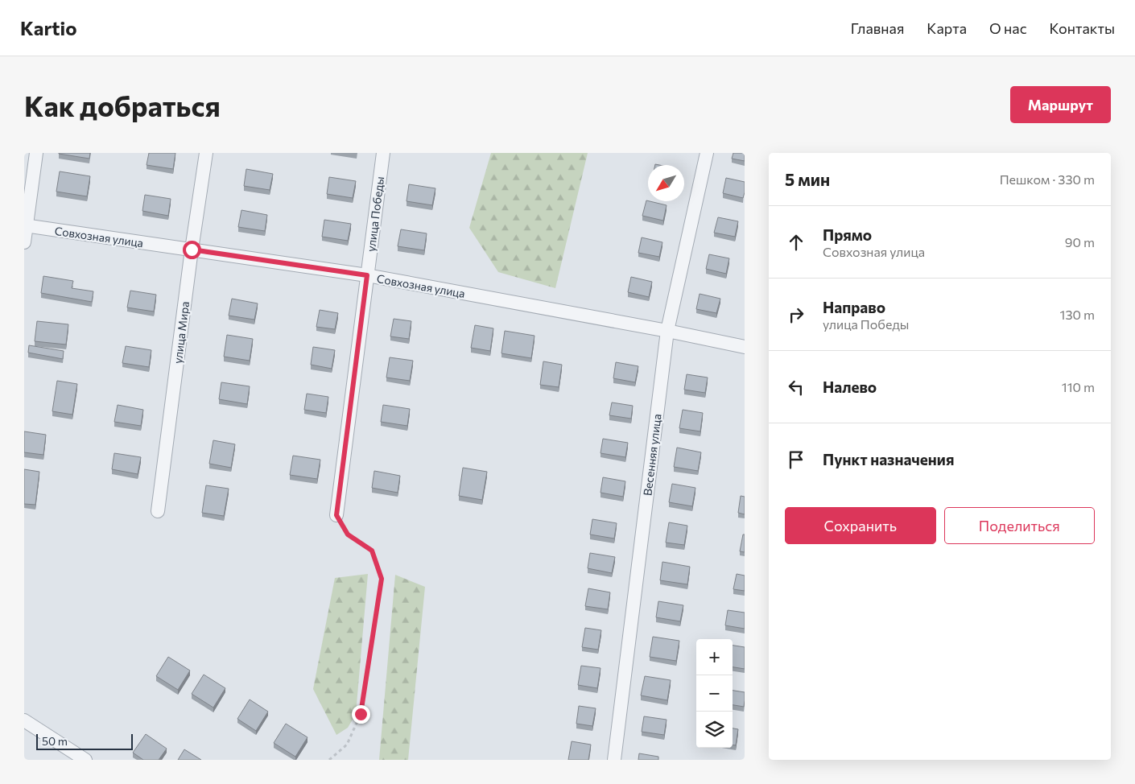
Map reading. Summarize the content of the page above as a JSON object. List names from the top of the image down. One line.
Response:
{"streets":{"street":["улица Победы","Совхозная улица","улица Мира","Весенняя улица"]},"crossings":[["улица Победы","Совхозная улица"],["Совхозная улица","улица Мира"],["Совхозная улица","Весенняя улица"]],"scale_bar":"50 m","north":"bottom left","page":{"header":"Kartio","nav":["Главная","Карта","О нас","Контакты"],"buttons":["Маршрут",["Сохранить","Поделиться"]],"title":"Как добраться","heading":["5 мин","Пешком · 330 m"],"list":[["Прямо","Совхозная улица","90 m"],["Направо","улица Победы","130 m"],["Налево","110 m"],"Пункт назначения"],"map_buttons":["+","−"],"scale":"50 m"}}
